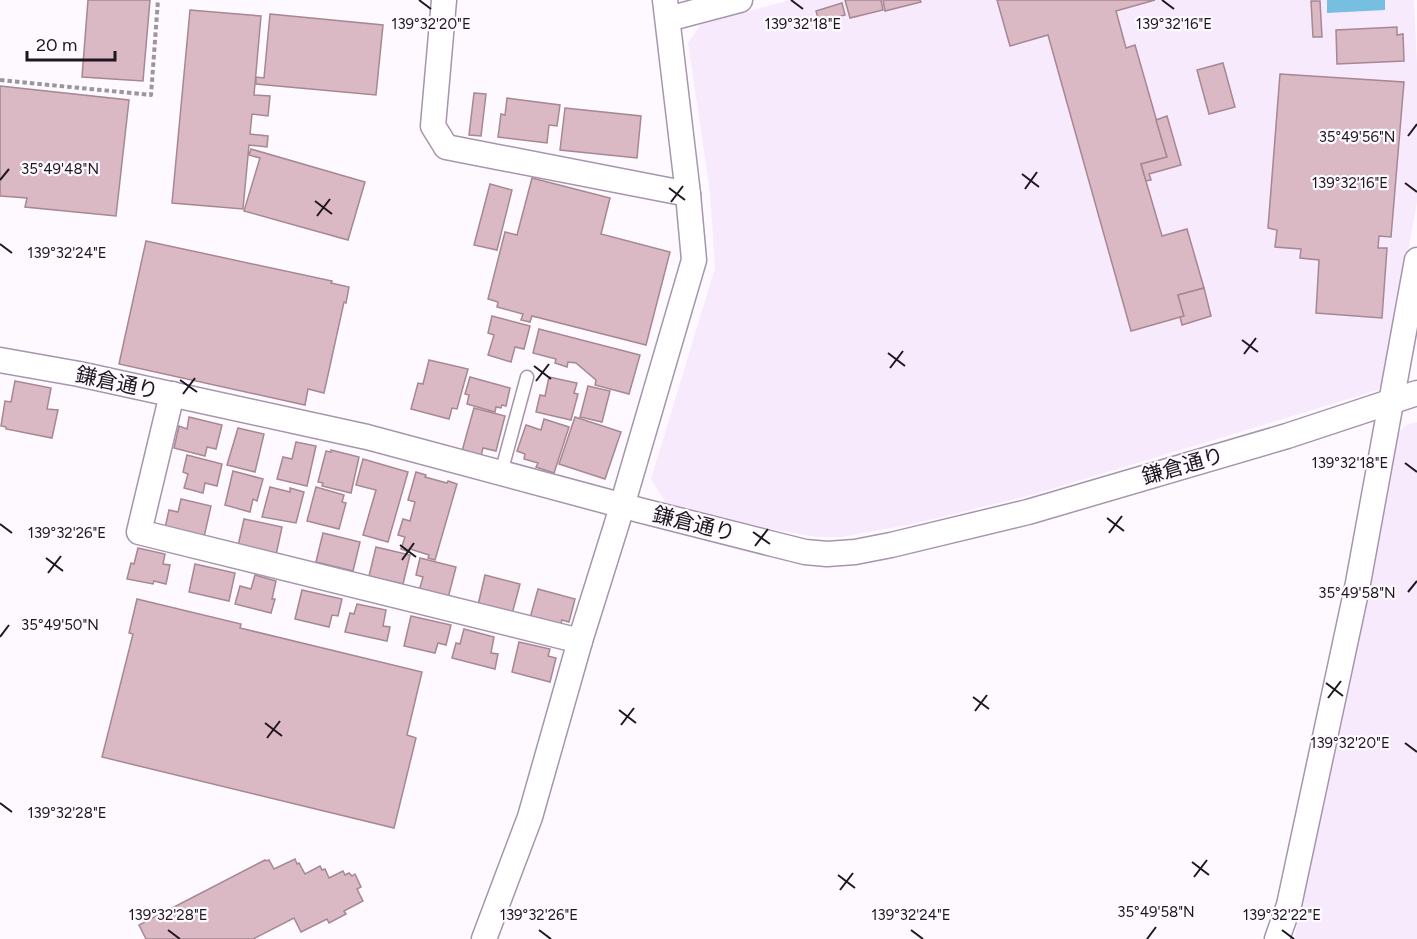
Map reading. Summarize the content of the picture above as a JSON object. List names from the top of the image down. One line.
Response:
{"streets":{"street":["鎌倉通り"]},"scale_bar":"20 m","coordinates":["139°32'20\"E","139°32'18\"E","139°32'16\"E","35°49'56\"N","35°49'48\"N","139°32'24\"E","139°32'26\"E","35°49'58\"N","35°49'50\"N","139°32'28\"E","139°32'22\"E"]}
